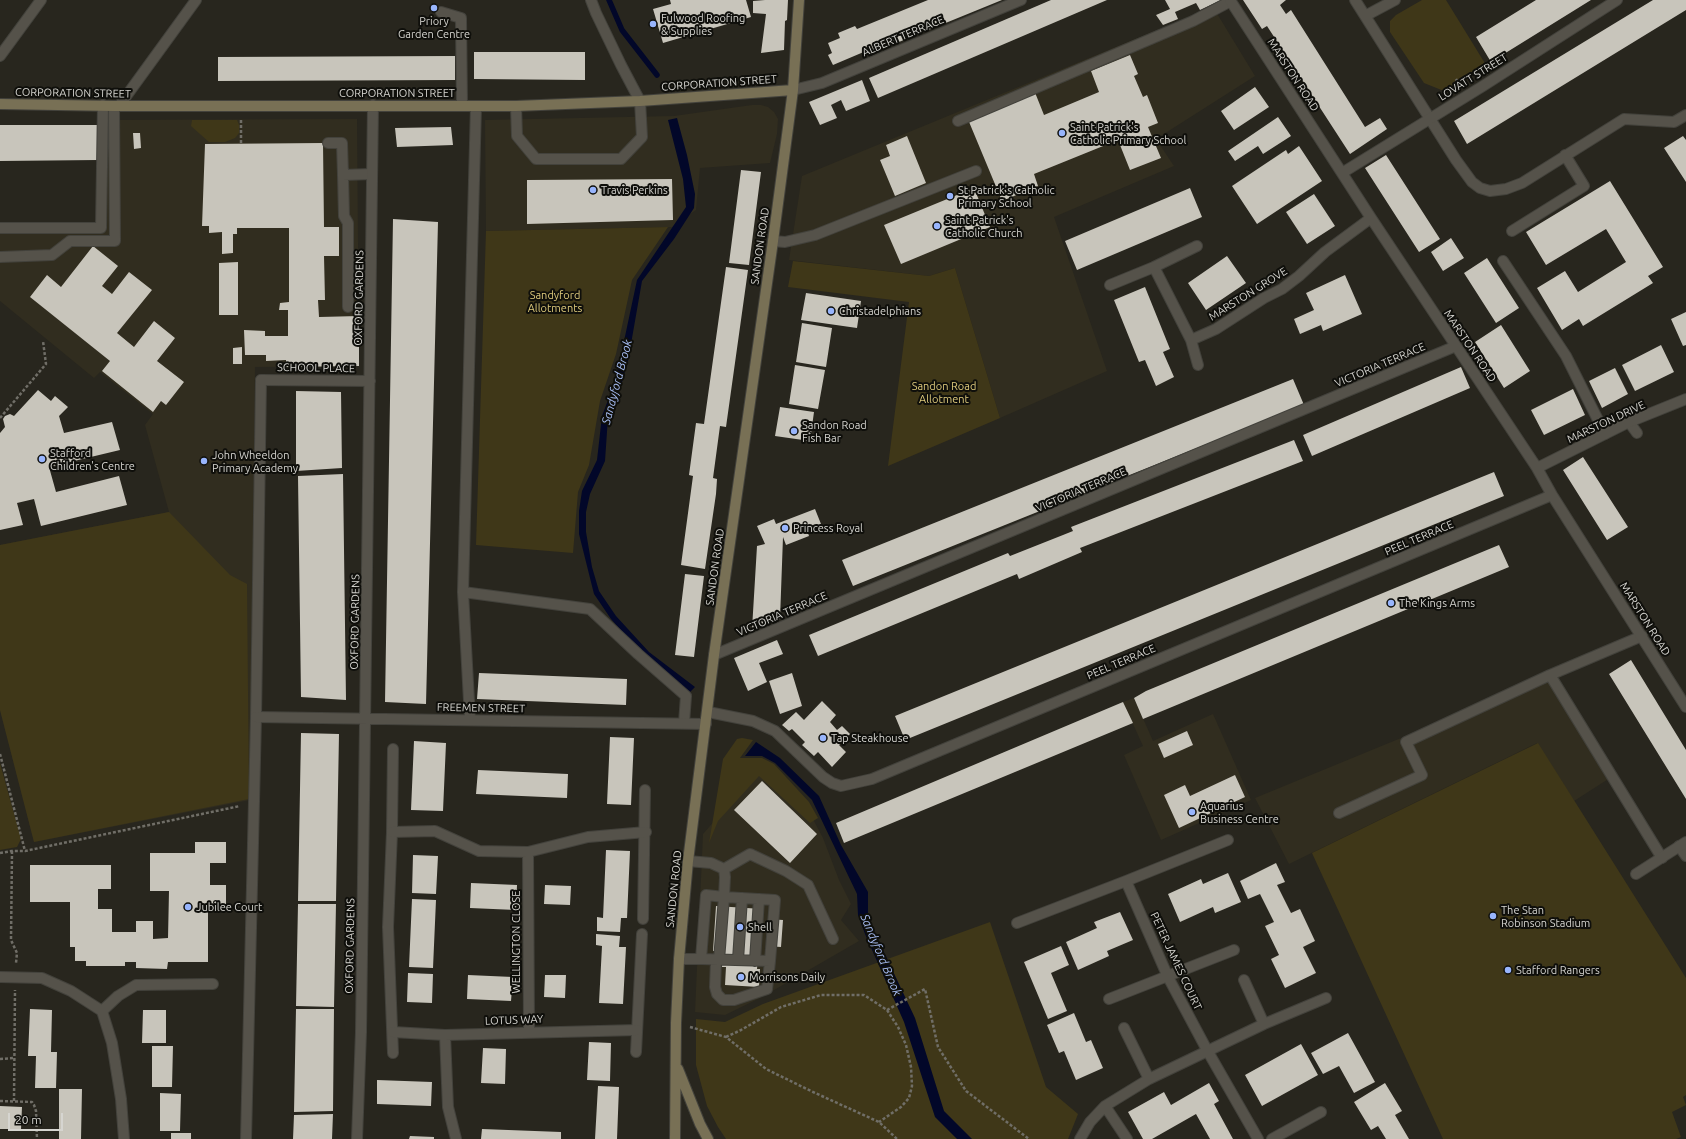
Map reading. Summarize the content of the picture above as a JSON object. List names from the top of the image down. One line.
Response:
{"streets":{"main road":["CORPORATION STREET","SANDON ROAD"],"street":["ALBERT TERRACE","MARSTON ROAD","LOVATT STREET","MARSTON GROVE","OXFORD GARDENS","VICTORIA TERRACE","SCHOOL PLACE","MARSTON DRIVE","PEEL TERRACE","FREEMEN STREET","WELLINGTON CLOSE","PETER JAMES COURT","LOTUS WAY"]},"crossings":[["ALBERT TERRACE","CORPORATION STREET"],["ALBERT TERRACE","SANDON ROAD"],["MARSTON ROAD","LOVATT STREET"],["MARSTON ROAD","MARSTON GROVE"],["MARSTON ROAD","VICTORIA TERRACE"],["MARSTON ROAD","MARSTON DRIVE"],["MARSTON ROAD","PEEL TERRACE"],["CORPORATION STREET","SANDON ROAD"],["CORPORATION STREET","OXFORD GARDENS"],["SANDON ROAD","VICTORIA TERRACE"],["SANDON ROAD","PEEL TERRACE"],["SANDON ROAD","FREEMEN STREET"],["OXFORD GARDENS","SCHOOL PLACE"],["OXFORD GARDENS","FREEMEN STREET"],["SCHOOL PLACE","FREEMEN STREET"],["WELLINGTON CLOSE","LOTUS WAY"]],"water":["Sandyford Brook"],"parks":["Sandyford Allotments","Sandon Road Allotment"],"places":["Priory Garden Centre","Fulwood Roofing & Supplies","Saint Patrick's Catholic Primary School","Travis Perkins","St Patrick's Catholic Primary School","Saint Patrick's Catholic Church","Christadelphians","Sandon Road Fish Bar","Stafford Children's Centre","John Wheeldon Primary Academy","Princess Royal","The Kings Arms","Tap Steakhouse","Aquarius Business Centre","Jubilee Court","The Stan Robinson Stadium","Shell","Stafford Rangers","Morrisons Daily"],"scale_bar":"20 m"}
